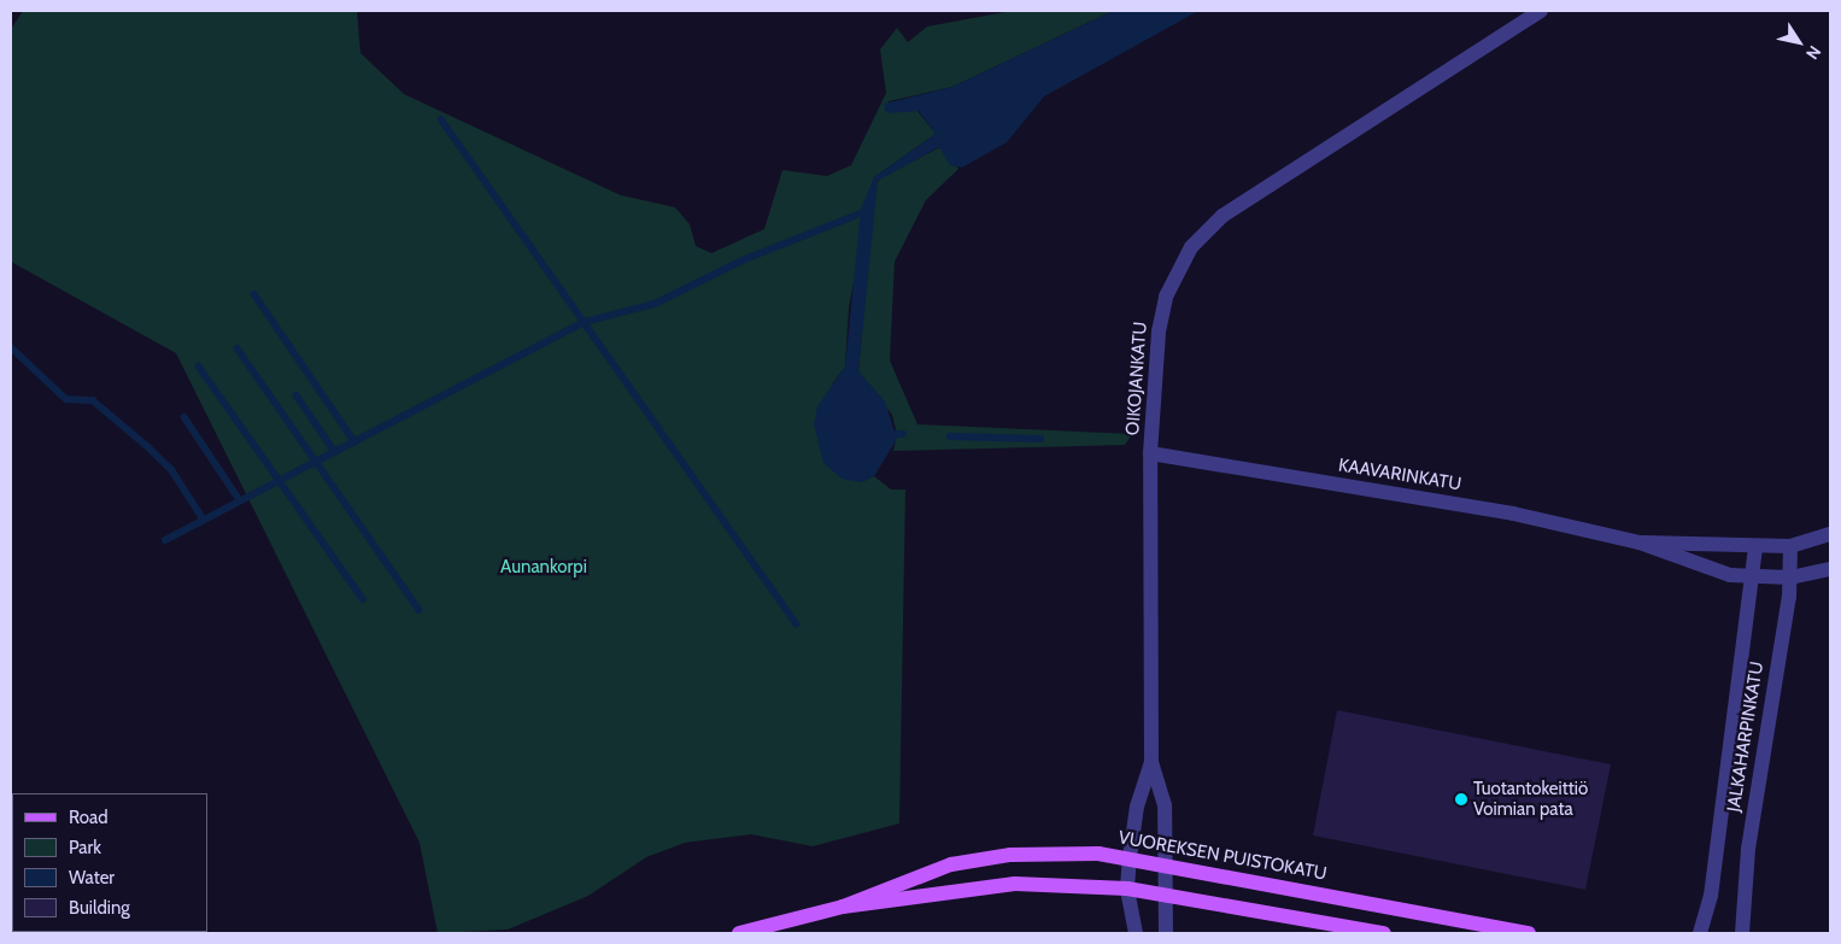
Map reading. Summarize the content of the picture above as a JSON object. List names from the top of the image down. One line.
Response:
{"streets":{"main road":["VUOREKSEN PUISTOKATU"],"street":["OIKOJANKATU","KAAVARINKATU","JALKAHARPINKATU"]},"crossings":[["OIKOJANKATU","KAAVARINKATU"],["OIKOJANKATU","VUOREKSEN PUISTOKATU"],["KAAVARINKATU","JALKAHARPINKATU"]],"parks":["Aunankorpi"],"places":["Tuotantokeittiö Voimian pata"],"legend":["Road","Park","Water","Building"],"north":"bottom right"}
